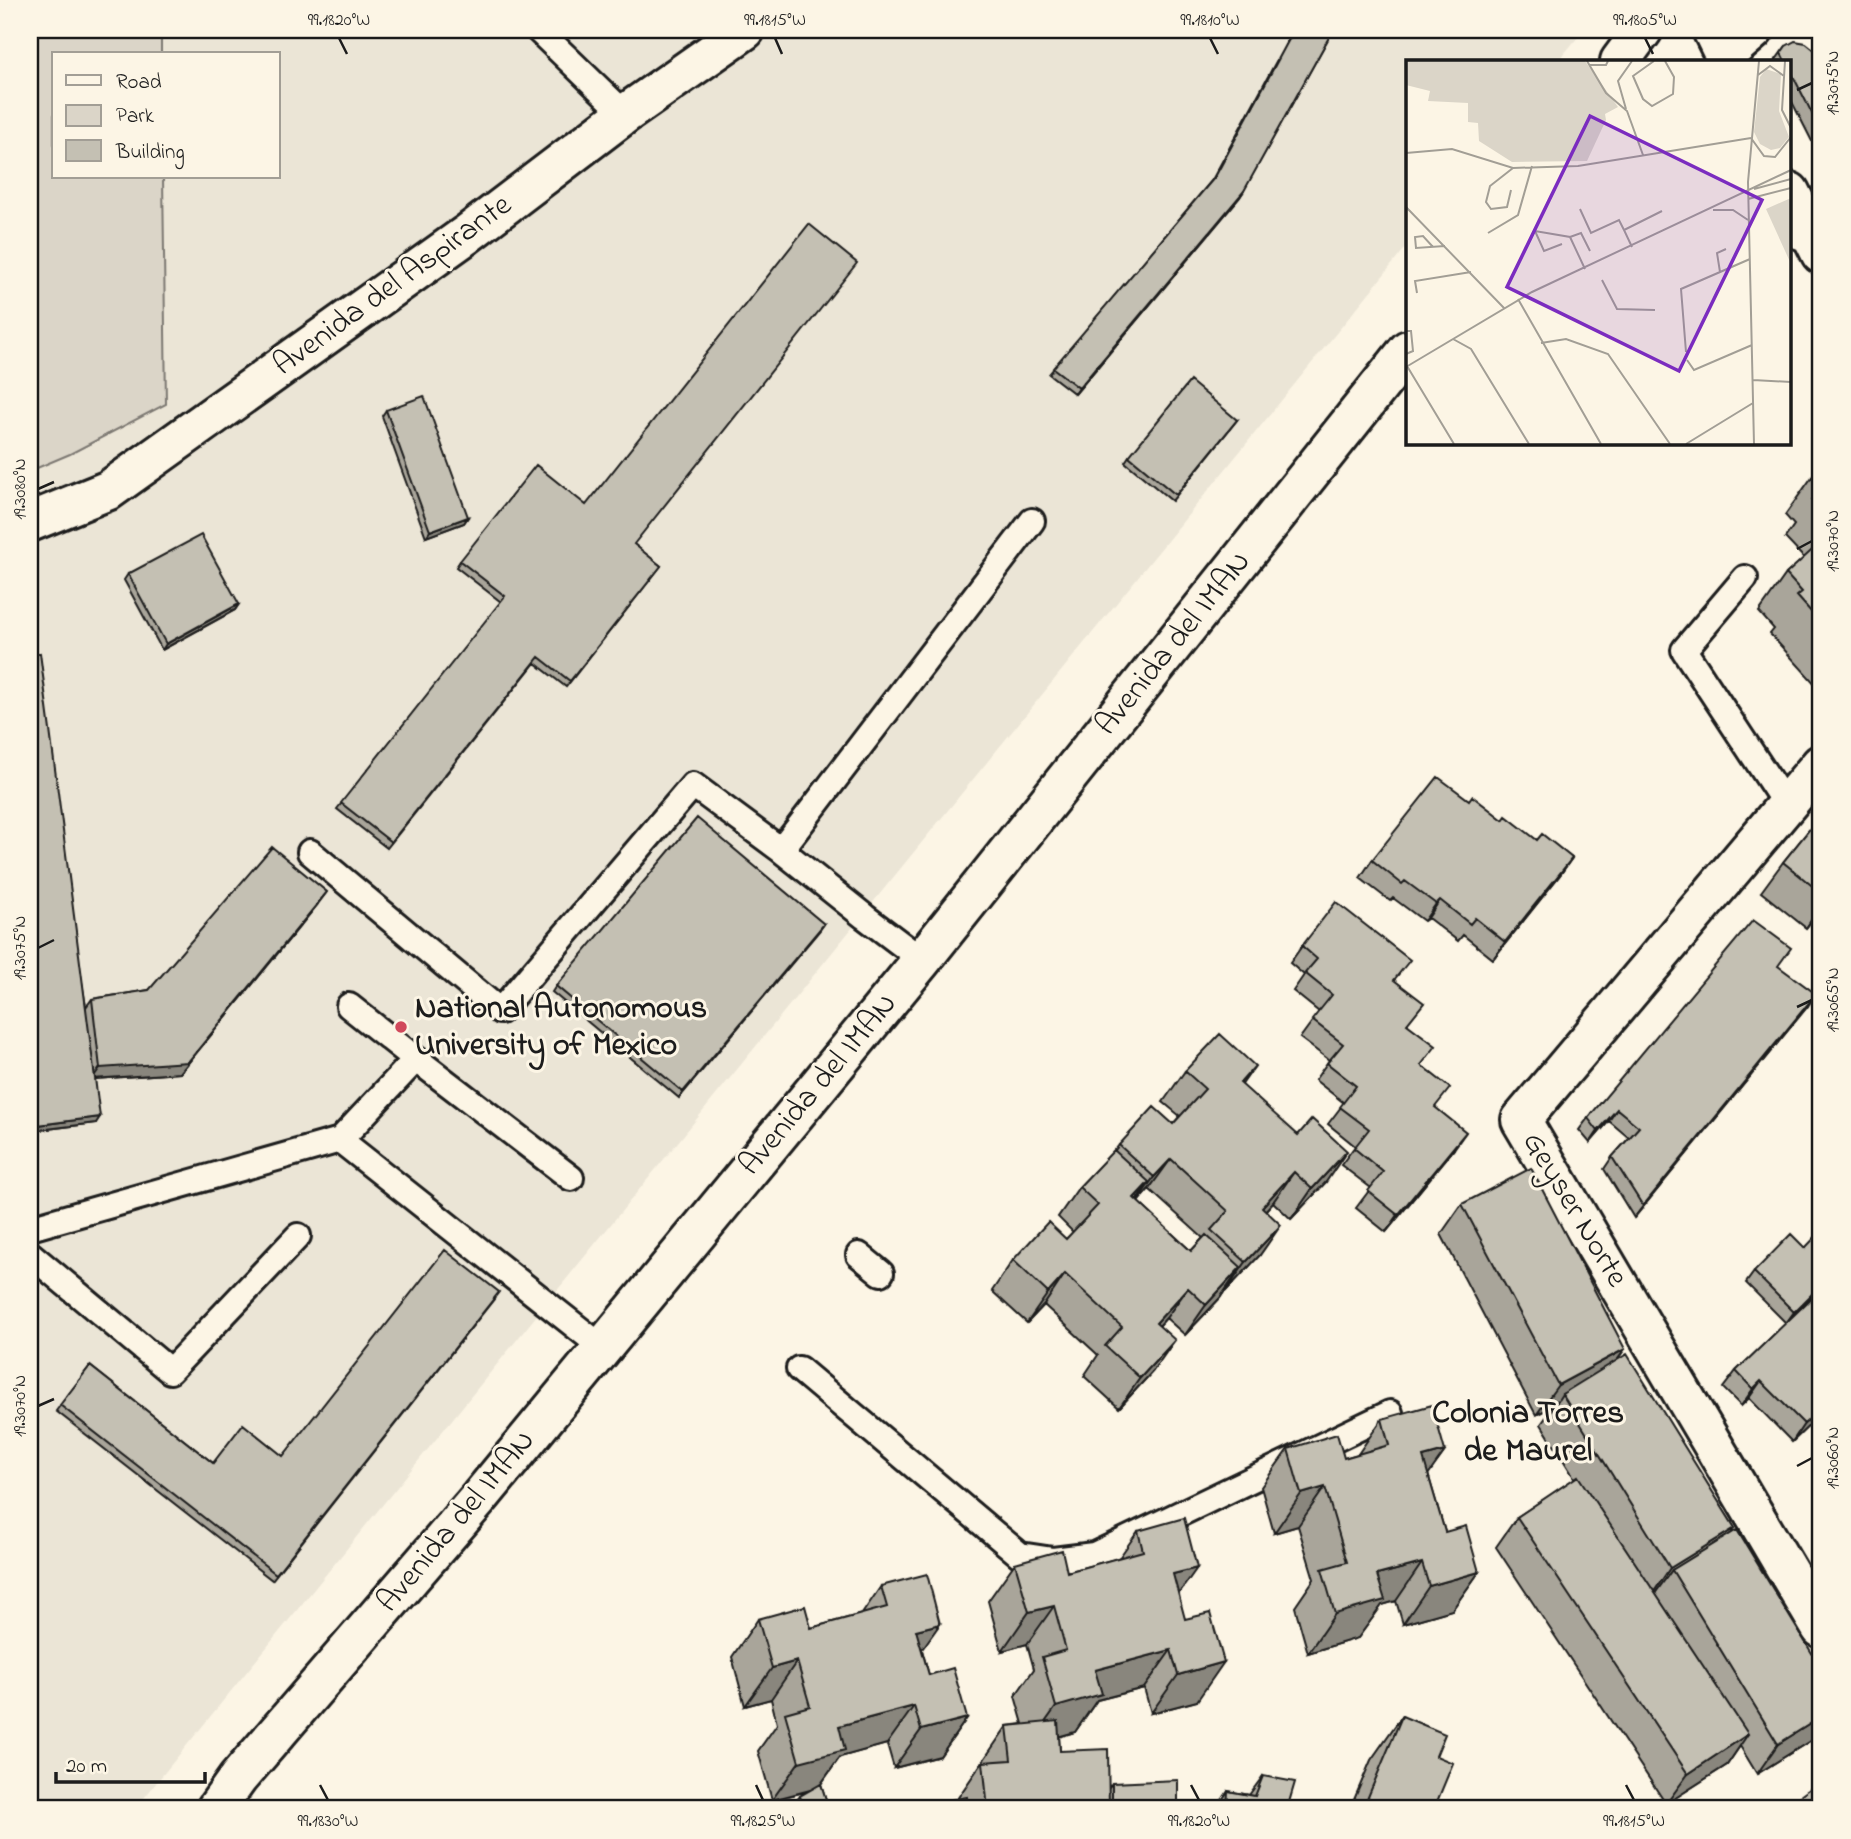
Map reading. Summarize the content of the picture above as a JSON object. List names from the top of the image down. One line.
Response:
{"streets":{"street":["Avenida del Aspirante","Avenida del IMAN","Geyser Norte"]},"districts":["Colonia Torres de Maurel"],"places":["National Autonomous University of Mexico"],"legend":["Road","Park","Building"],"scale_bar":"20 m","coordinates":["99.1820°W","99.1815°W","99.1810°W","99.1805°W","19.3075°N","19.3080°N","19.3070°N","19.3065°N","19.3060°N","99.1830°W","99.1825°W"]}
